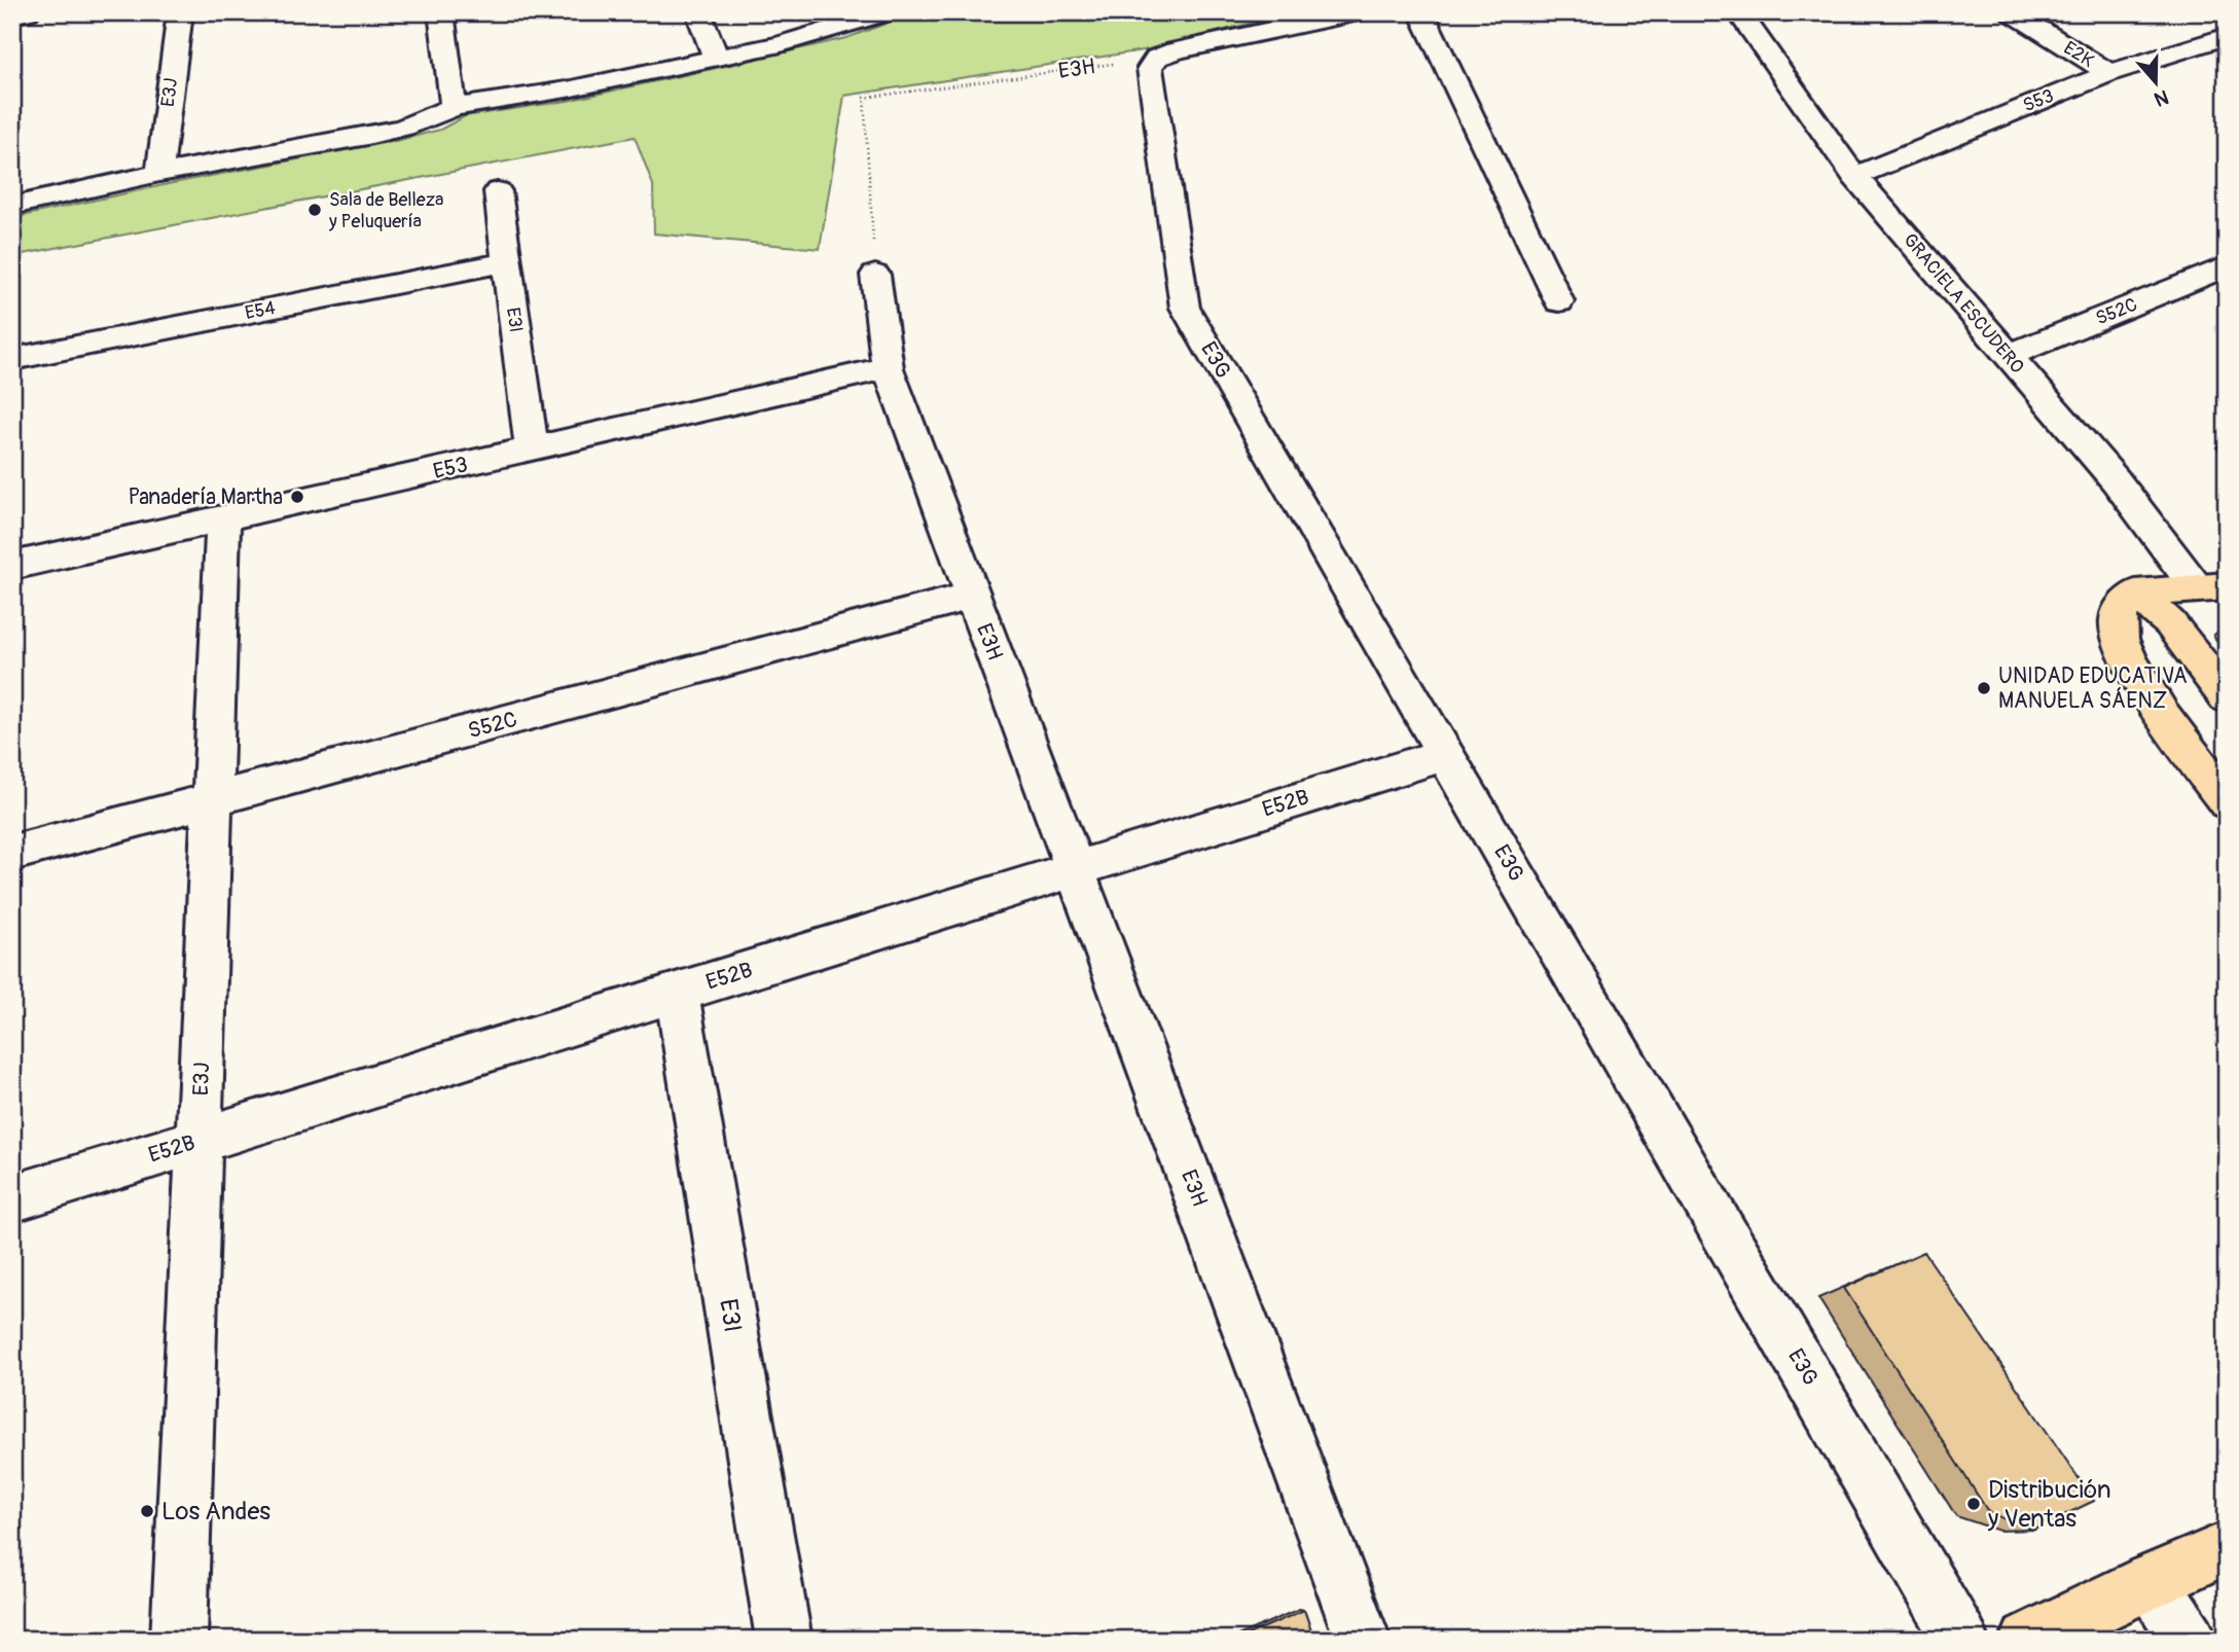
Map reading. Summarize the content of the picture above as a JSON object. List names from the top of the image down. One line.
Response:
{"streets":{"street":["E2K","E3H","E3J","S53","GRACIELA ESCUDERO","E54","S52C","E3I","E3G","E53","E52B"]},"crossings":[["E2K","S53"],["E3H","S52C"],["E3H","E3G"],["E3H","E53"],["E3H","E52B"],["E3J","S52C"],["E3J","E53"],["E3J","E52B"],["S53","GRACIELA ESCUDERO"],["GRACIELA ESCUDERO","S52C"],["E54","E3I"],["E3I","E53"],["E3I","E52B"],["E3G","E52B"]],"places":["Sala de Belleza y Peluquería","Panadería Martha","UNIDAD EDUCATIVA MANUELA SÁENZ","Distribución y Ventas","Los Andes"],"north":"bottom"}
